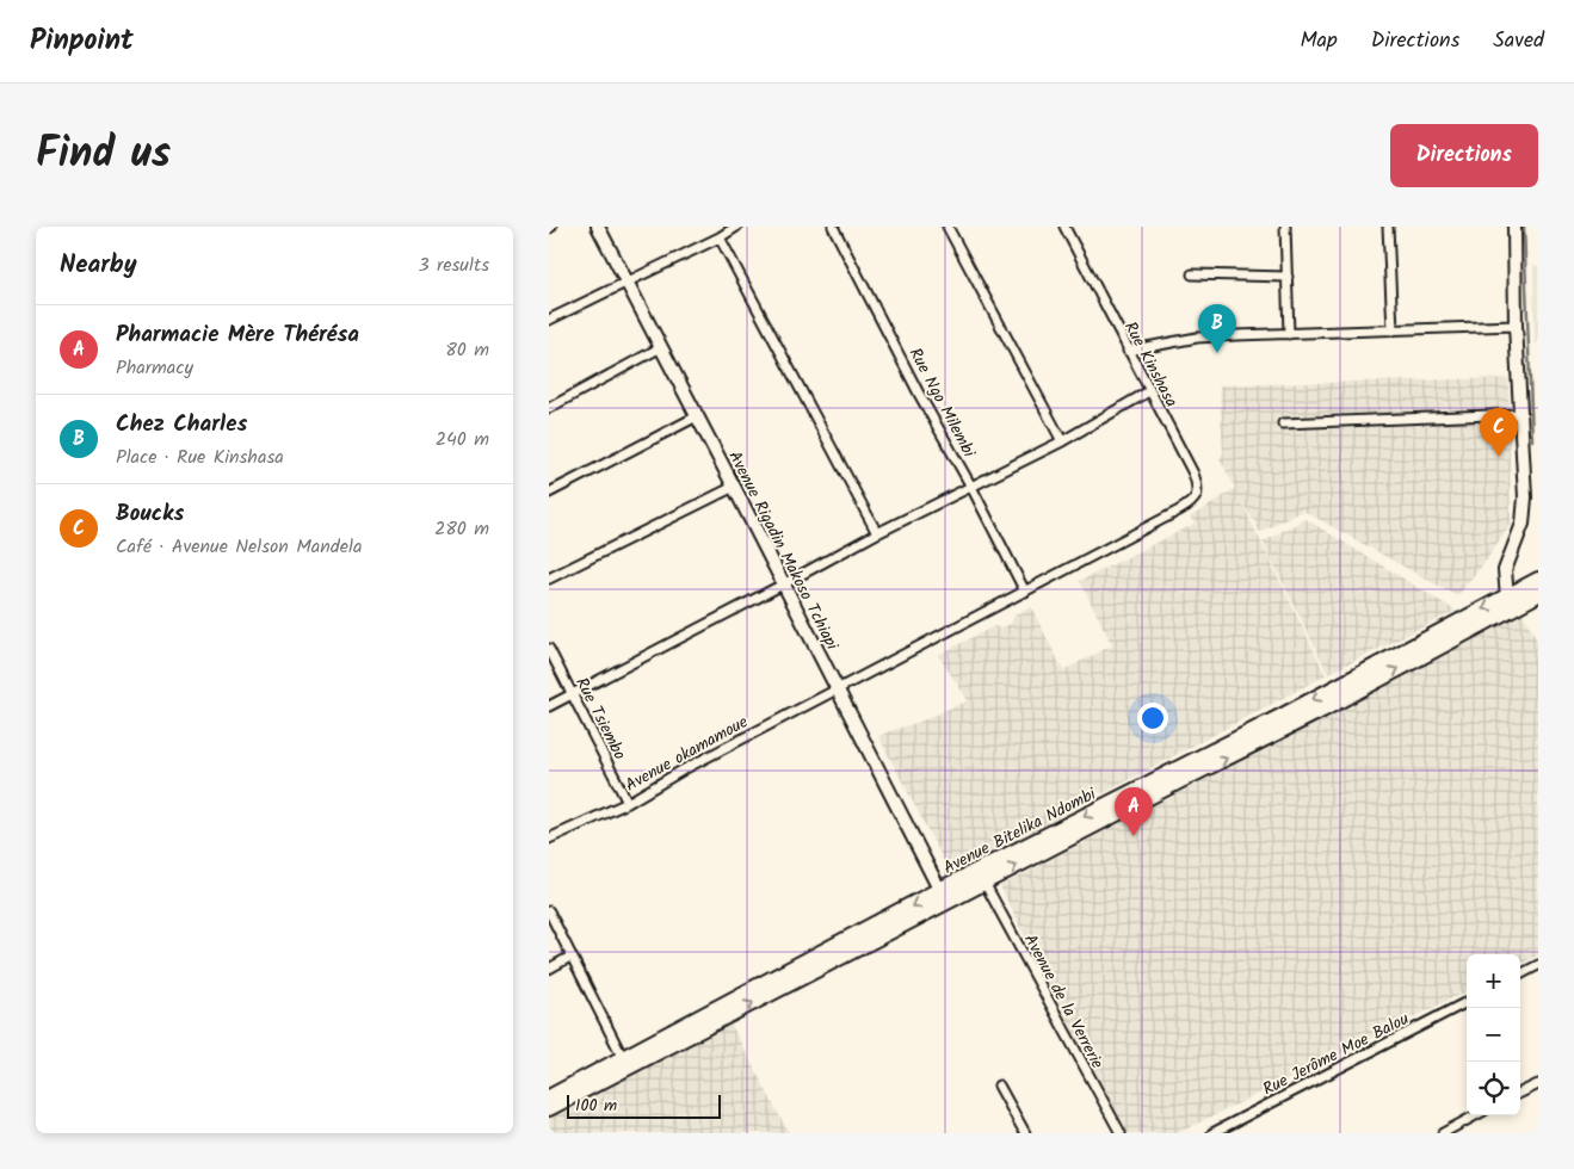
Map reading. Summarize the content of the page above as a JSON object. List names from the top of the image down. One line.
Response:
{"streets":{"highway":["Avenue Bitelika Ndombi"],"street":["Rue Kinshasa","Rue Ngo Milembi","Avenue Rigadin Makoso Tchiapi","Rue Tsiembo","Avenue okamamoue","Avenue de la Verrerie","Rue Jerôme Moe Balou"]},"crossings":[["Rue Kinshasa","Avenue okamamoue"],["Rue Ngo Milembi","Avenue okamamoue"],["Avenue Rigadin Makoso Tchiapi","Avenue okamamoue"],["Avenue Rigadin Makoso Tchiapi","Avenue Bitelika Ndombi"],["Rue Tsiembo","Avenue okamamoue"],["Avenue Bitelika Ndombi","Avenue de la Verrerie"]],"scale_bar":"100 m","page":{"header":"Pinpoint","nav":["Map","Directions","Saved"],"title":"Find us","buttons":"Directions","heading":["Nearby","3 results"],"list":[{"mark":"A","name":"Pharmacie Mère Thérésa","note":"Pharmacy","value":"80 m"},{"mark":"B","name":"Chez Charles","note":"Place · Rue Kinshasa","value":"240 m"},{"mark":"C","name":"Boucks","note":"Café · Avenue Nelson Mandela","value":"280 m"}],"pins":["B","C","A"],"map_buttons":["+","−"],"scale":"100 m"}}
